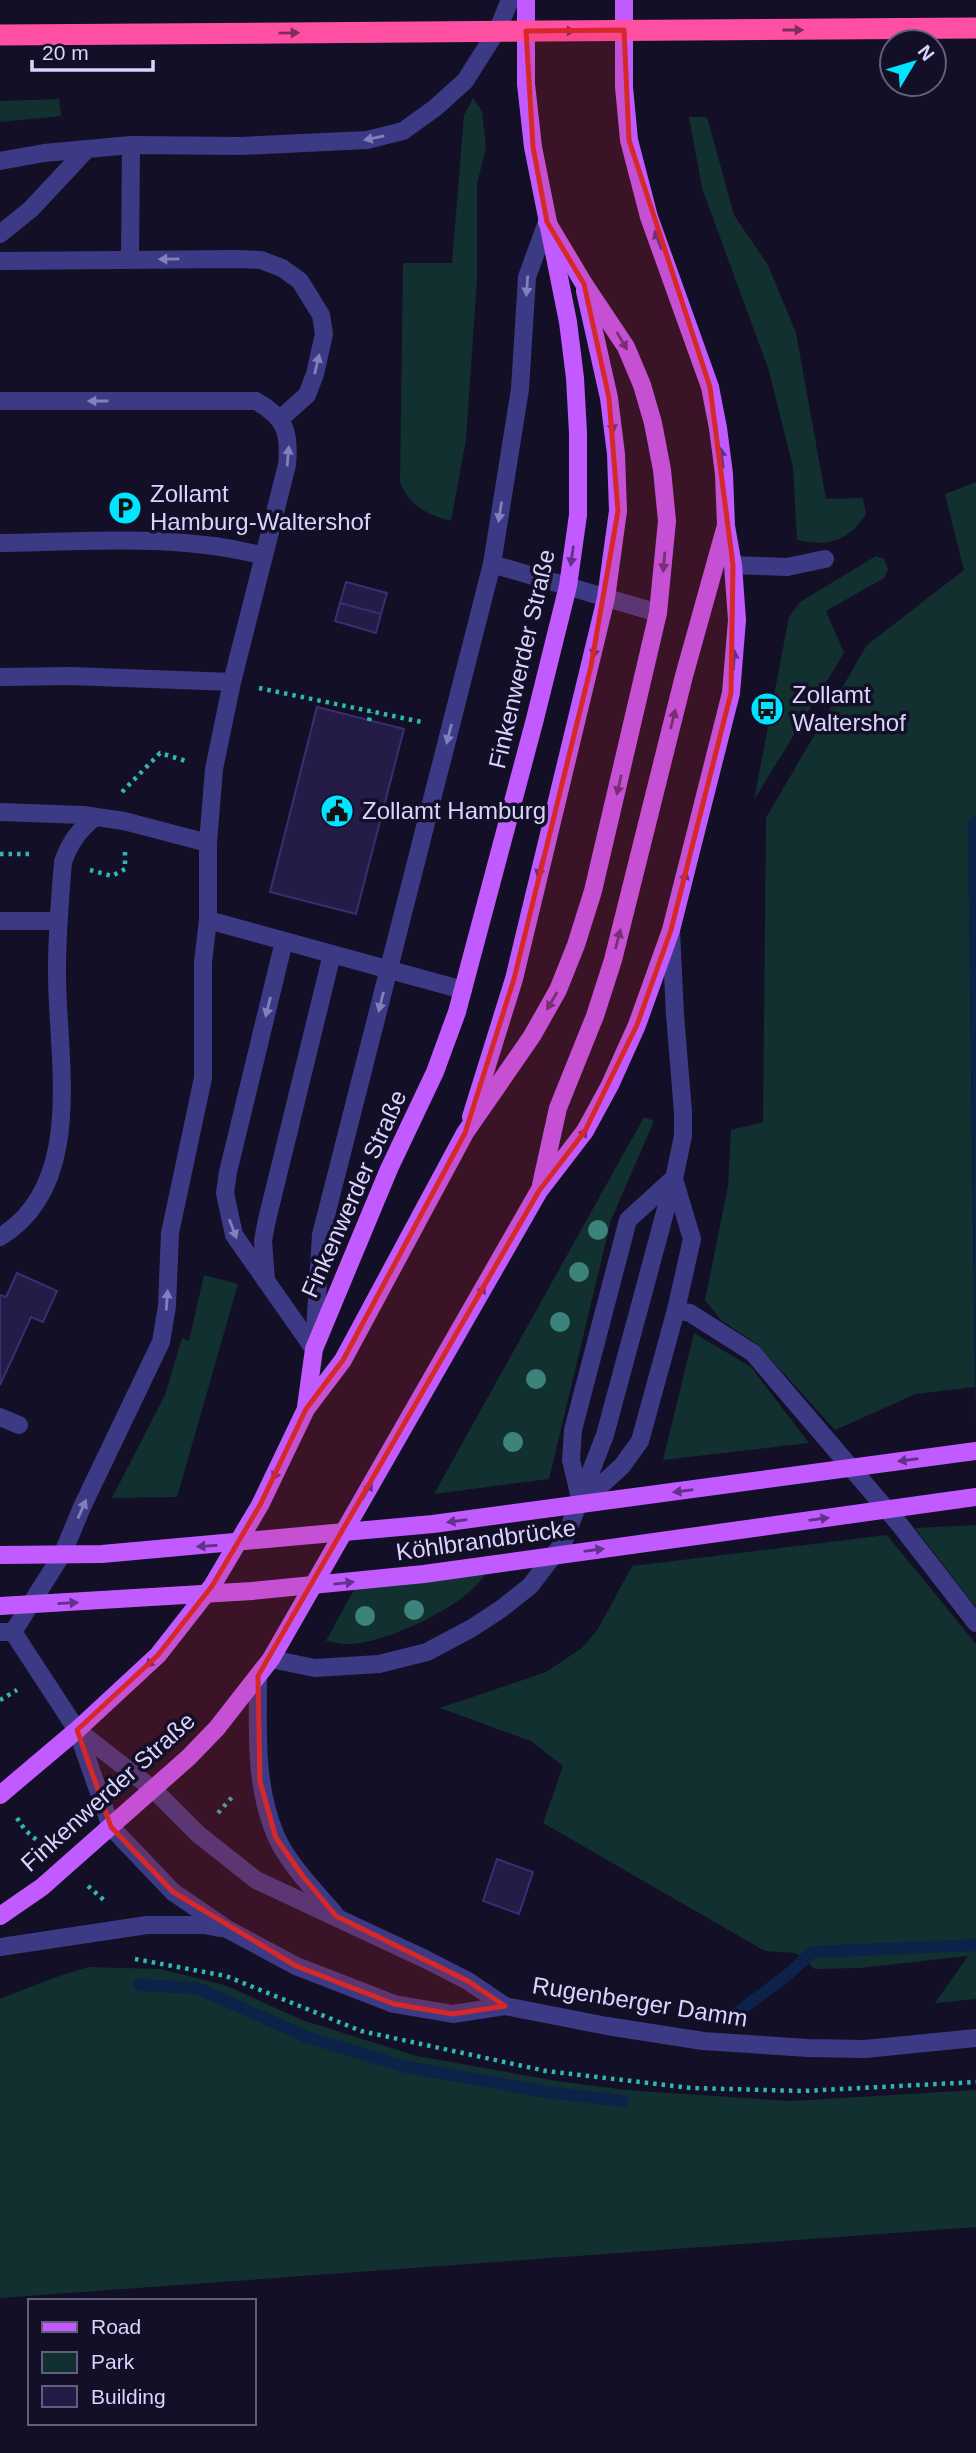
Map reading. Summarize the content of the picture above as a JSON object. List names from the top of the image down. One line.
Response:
{"streets":{"main road":["Finkenwerder Straße","Köhlbrandbrücke"],"street":["Rugenberger Damm"]},"crossings":[["Finkenwerder Straße","Rugenberger Damm"]],"places":{"parking":["Zollamt Hamburg-Waltershof"],"bus stop":["Zollamt Waltershof"],"public building":["Zollamt Hamburg"]},"legend":["Road","Park","Building"],"scale_bar":"20 m","north":"top right"}
